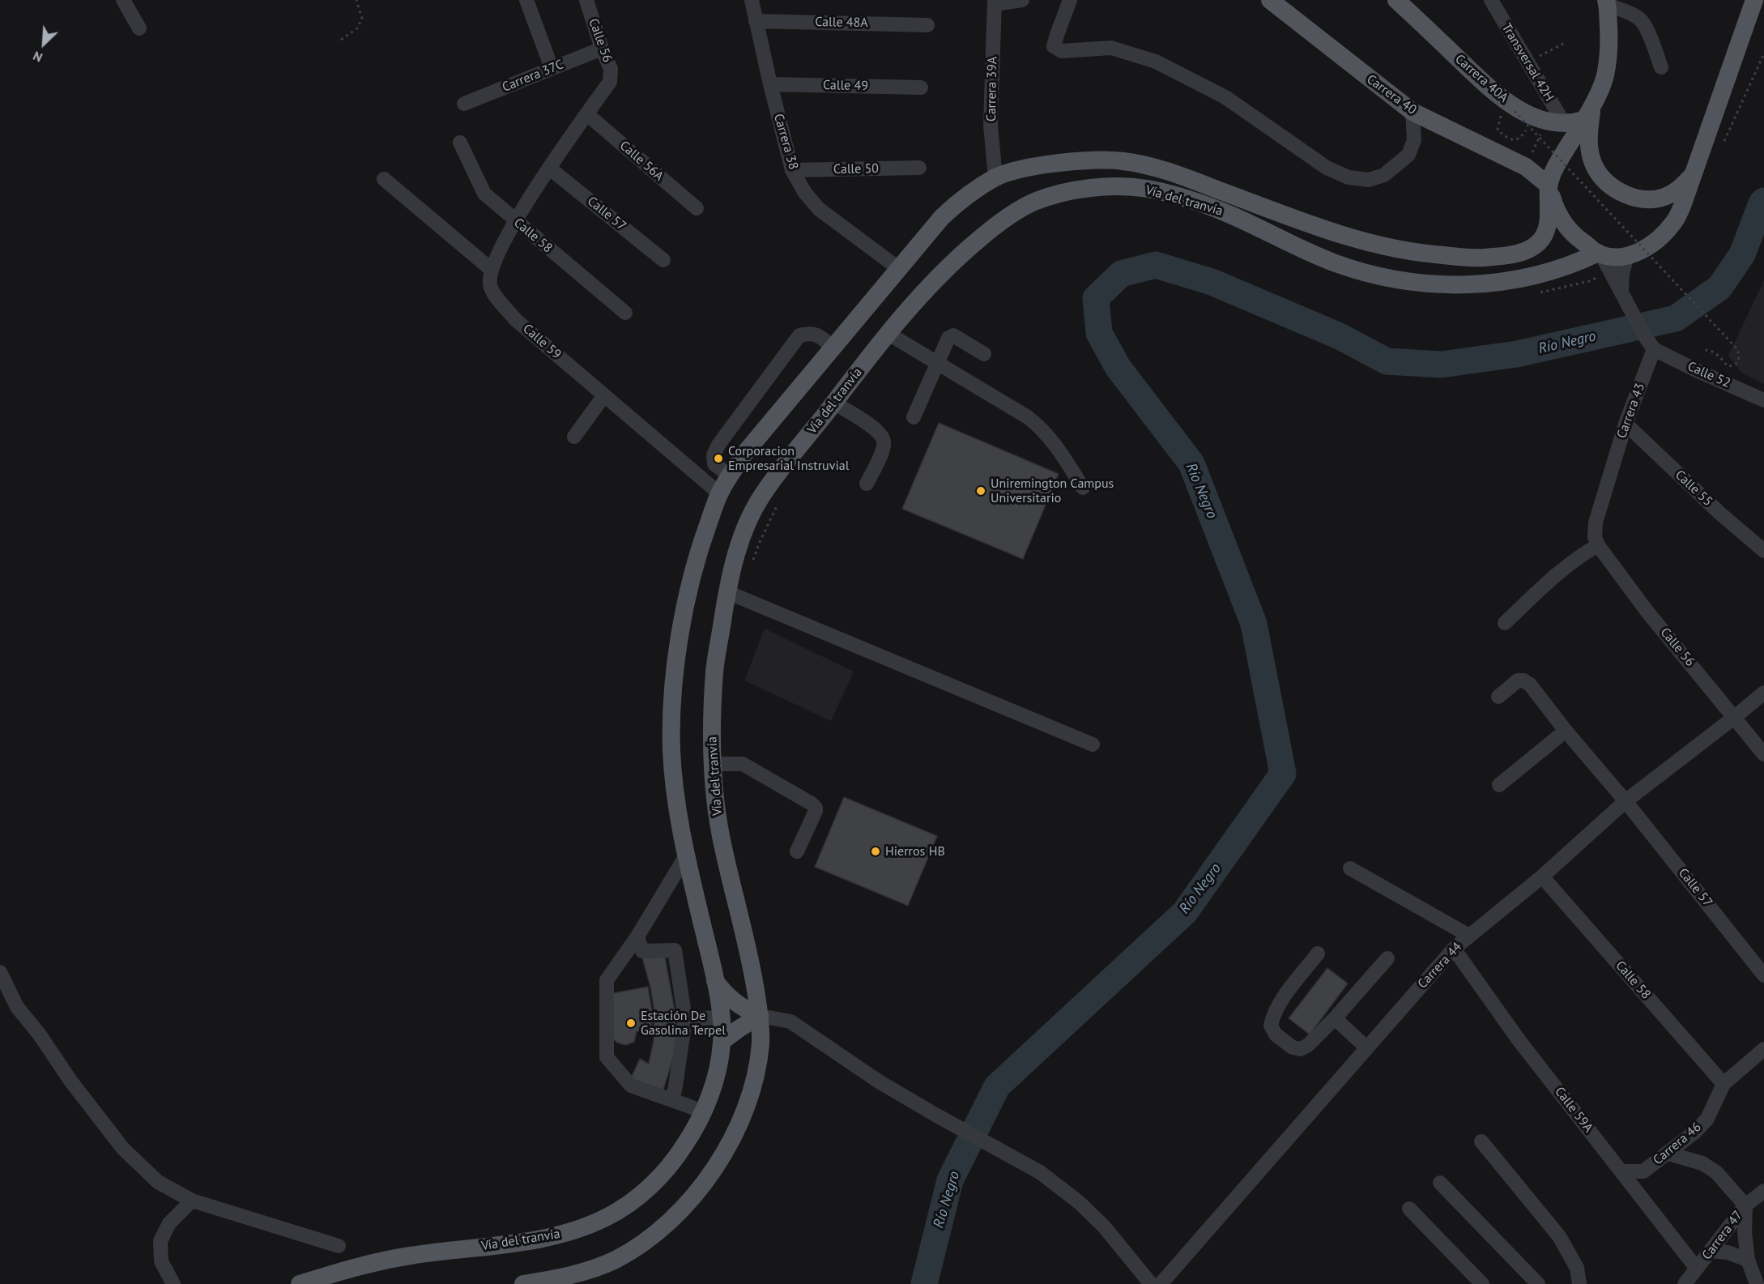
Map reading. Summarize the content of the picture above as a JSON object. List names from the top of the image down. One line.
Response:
{"streets":{"main road":["Carrera 40A","Carrera 40","Vía del tranvía"],"street":["Calle 48A","Calle 56","Transversal 42H","Carrera 37C","Calle 49","Carrera 39A","Carrera 38","Calle 56A","Calle 50","Calle 57","Calle 58","Calle 59","Calle 52","Carrera 43","Calle 55","Carrera 44","Calle 59A","Carrera 46","Carrera 47"]},"crossings":[["Calle 48A","Carrera 38"],["Calle 56","Carrera 37C"],["Calle 56","Calle 56A"],["Calle 56","Carrera 43"],["Calle 56","Carrera 44"],["Transversal 42H","Carrera 40A"],["Calle 49","Carrera 38"],["Carrera 39A","Vía del tranvía"],["Carrera 40","Vía del tranvía"],["Carrera 38","Calle 50"],["Carrera 38","Vía del tranvía"],["Vía del tranvía","Calle 59"],["Calle 57","Carrera 44"],["Calle 58","Carrera 44"],["Calle 58","Carrera 46"],["Calle 52","Carrera 43"],["Carrera 43","Calle 55"],["Carrera 44","Calle 59A"],["Calle 59A","Carrera 46"],["Calle 59A","Carrera 47"]],"water":["Río Negro"],"places":["Corporacion Empresarial Instruvial","Uniremington Campus Universitario","Hierros HB","Estación De Gasolina Terpel"],"north":"bottom left"}
